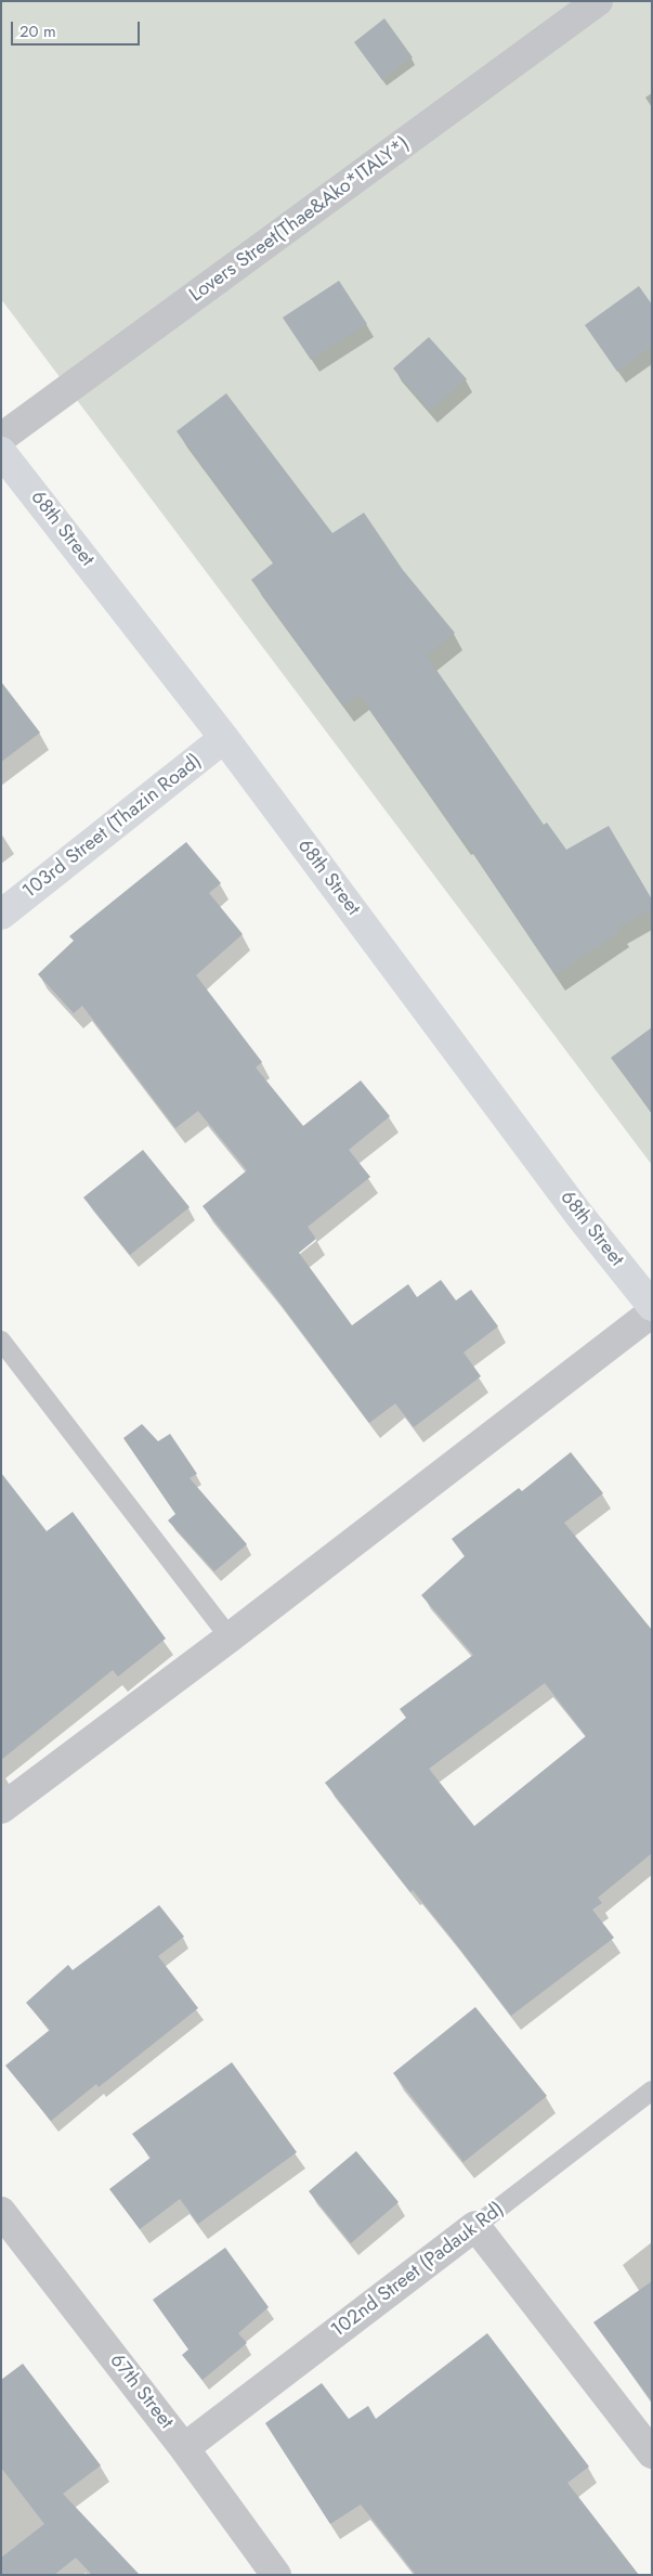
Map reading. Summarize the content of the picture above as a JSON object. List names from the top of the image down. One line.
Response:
{"streets":{"main road":["68th Street","103rd Street (Thazin Road)"],"street":["Lovers Street(Thae&Ako*ITALY*)","102nd Street (Padauk Rd)","67th Street"]},"crossings":[["68th Street","103rd Street (Thazin Road)"],["102nd Street (Padauk Rd)","67th Street"]],"scale_bar":"20 m"}
